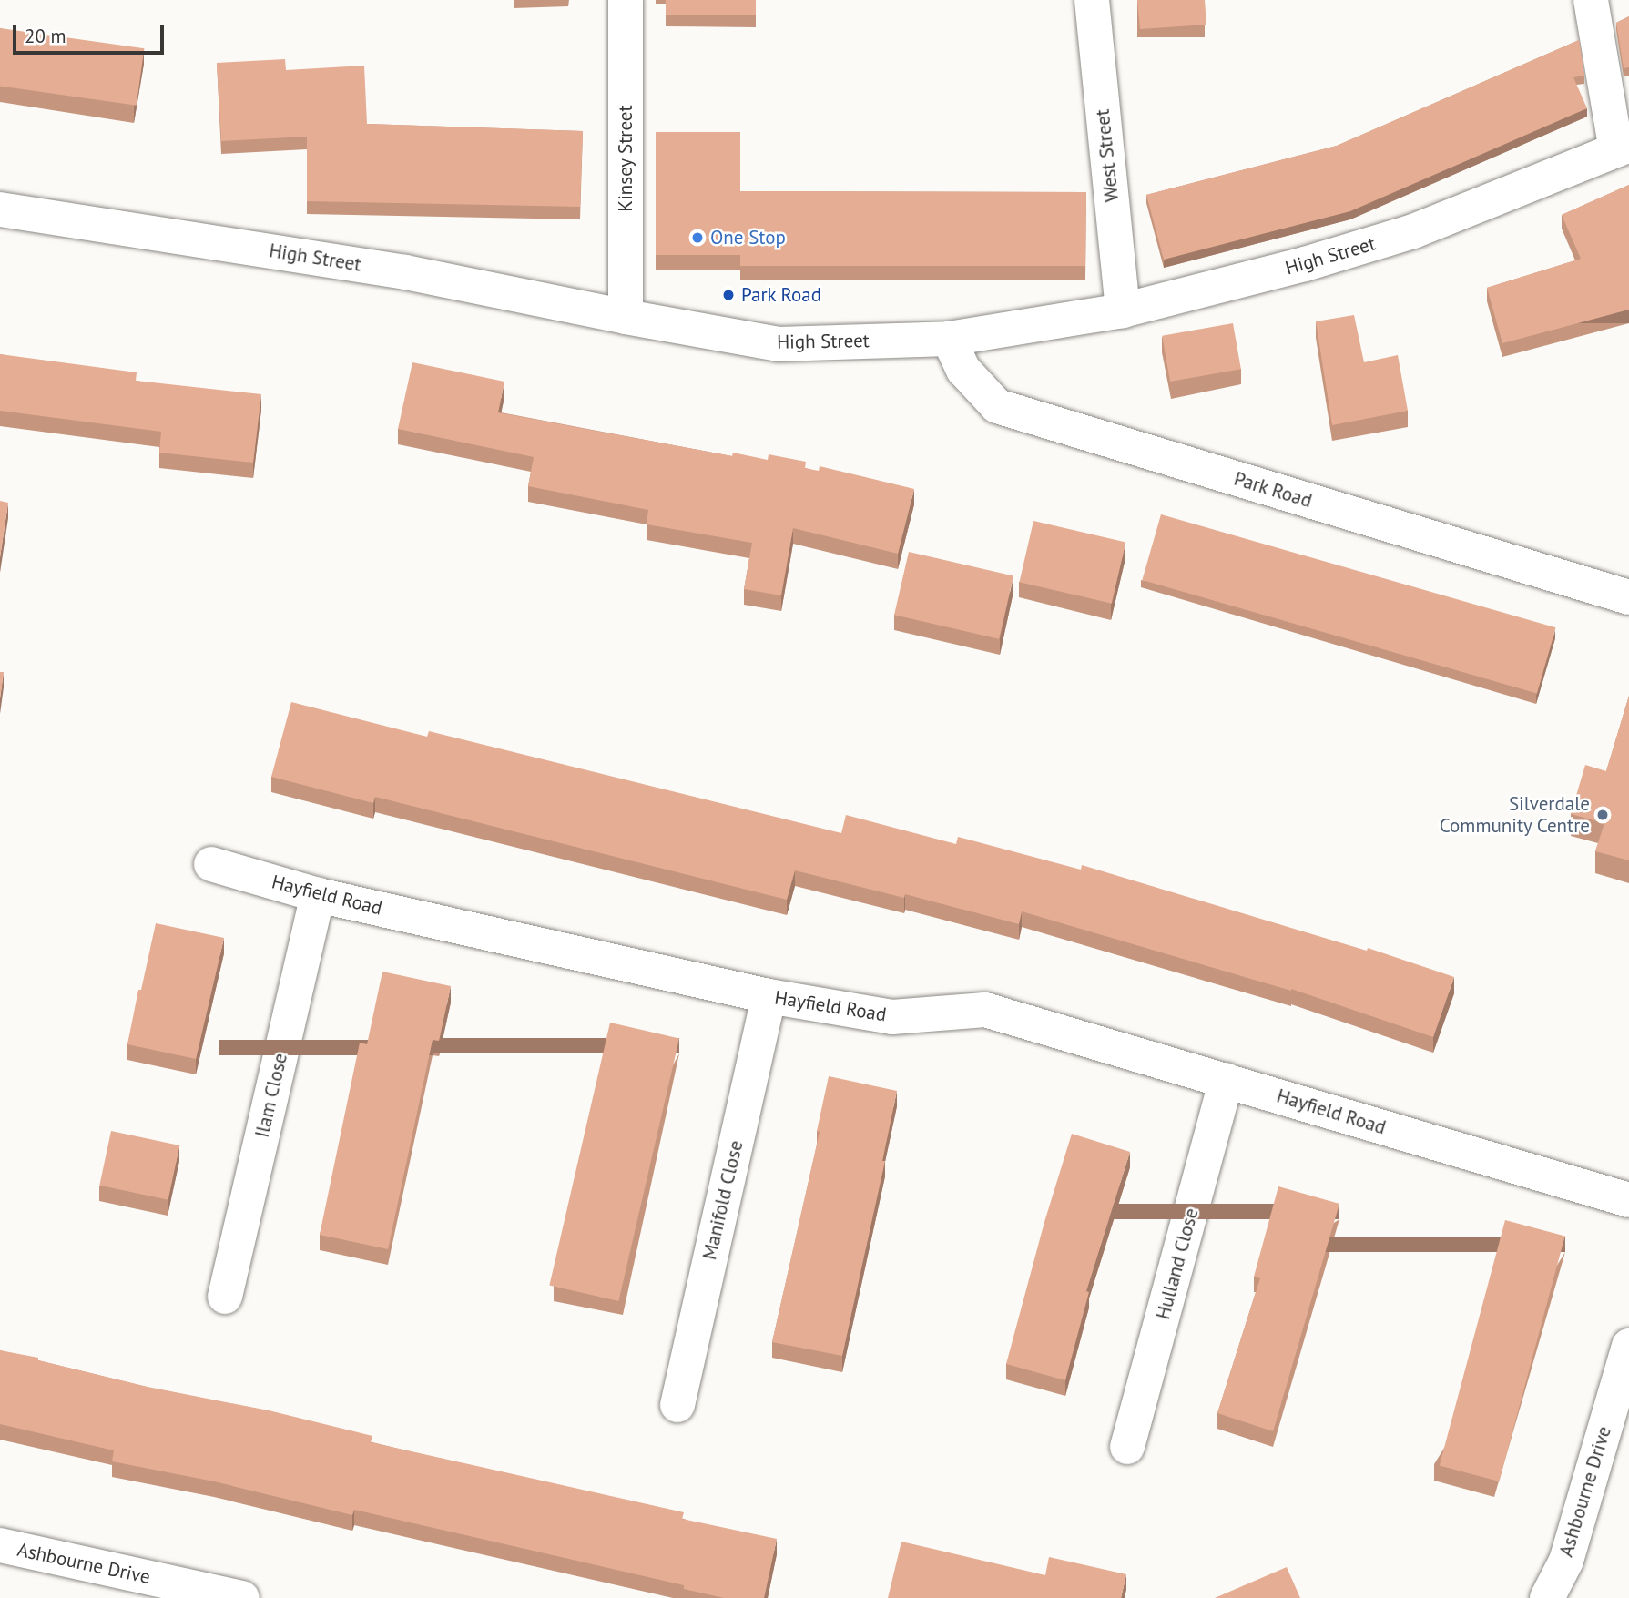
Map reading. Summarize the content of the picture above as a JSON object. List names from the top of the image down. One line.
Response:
{"streets":{"street":["West Street","Kinsey Street","High Street","Park Road","Hayfield Road","Ilam Close","Manifold Close","Hulland Close","Ashbourne Drive"]},"crossings":[["West Street","High Street"],["Kinsey Street","High Street"],["High Street","Park Road"],["Hayfield Road","Ilam Close"],["Hayfield Road","Manifold Close"],["Hayfield Road","Hulland Close"]],"places":["One Stop","Park Road","Silverdale Community Centre"],"scale_bar":"20 m"}
